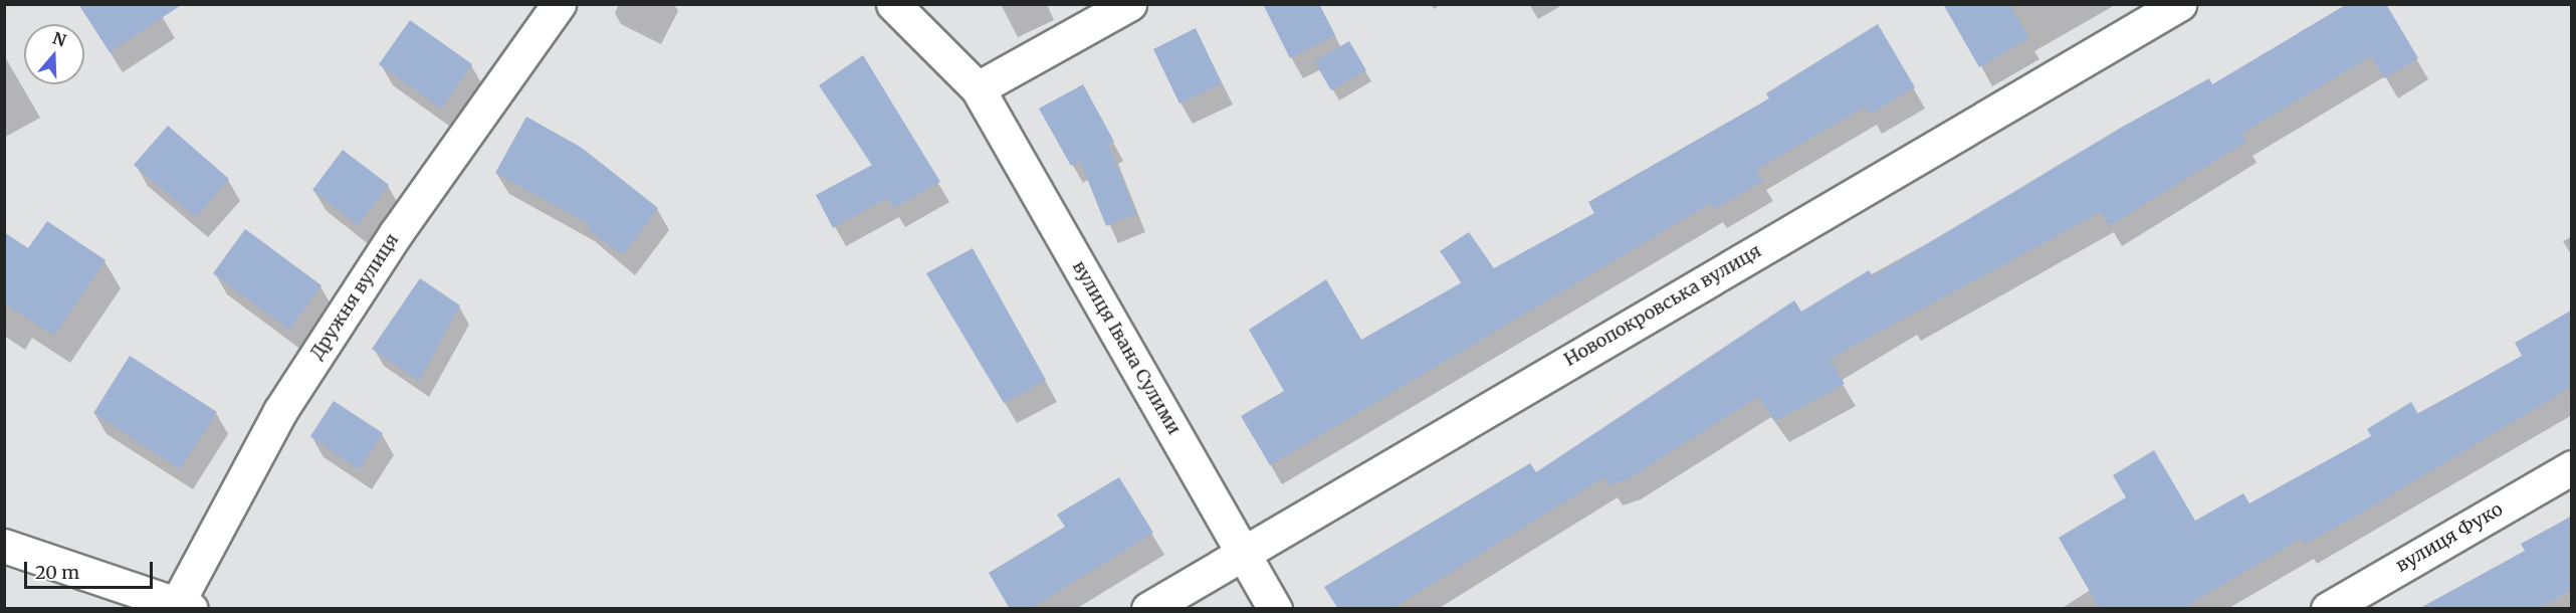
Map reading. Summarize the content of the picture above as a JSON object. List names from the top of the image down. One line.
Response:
{"streets":{"street":["Дружня вулиця","Новопокровська вулиця","вулиця Івана Сулими","вулиця Фуко"]},"crossings":[["Новопокровська вулиця","вулиця Івана Сулими"]],"scale_bar":"20 m","north":"top"}
